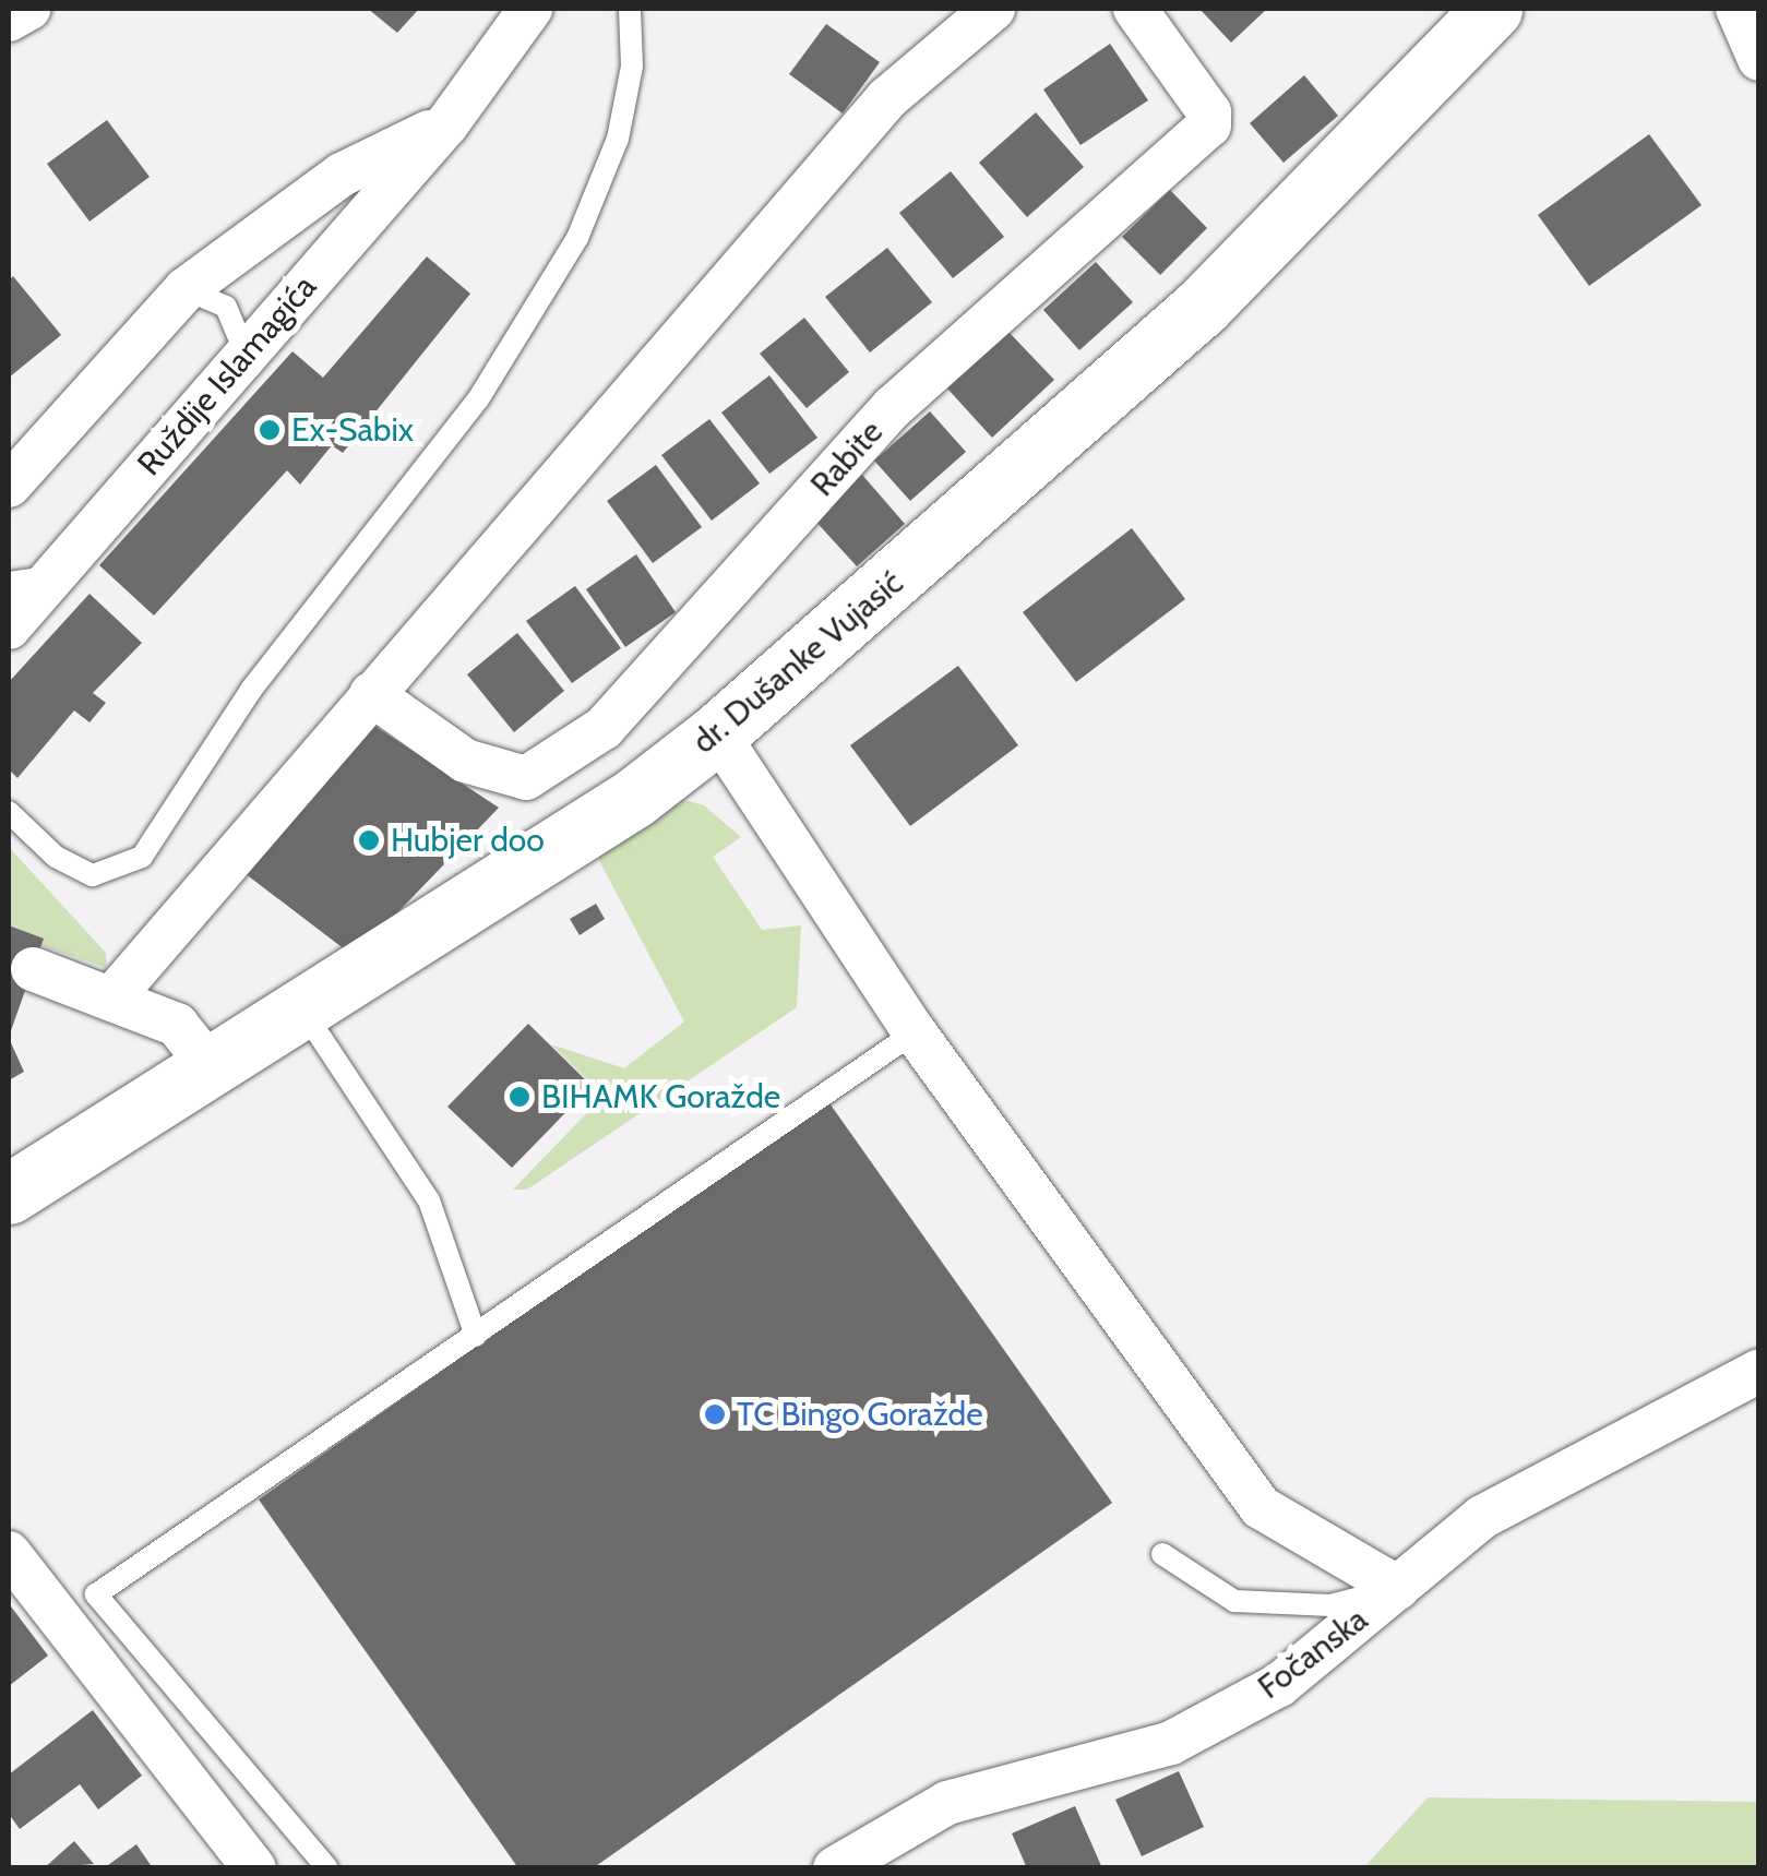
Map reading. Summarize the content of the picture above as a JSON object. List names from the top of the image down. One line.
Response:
{"streets":{"main road":["dr. Dušanke Vujasić"],"street":["Ruždije Islamagića","Rabite","Fočanska"]},"places":["Ex-Sabix","Hubjer doo","BIHAMK Goražde","TC Bingo Goražde"]}
